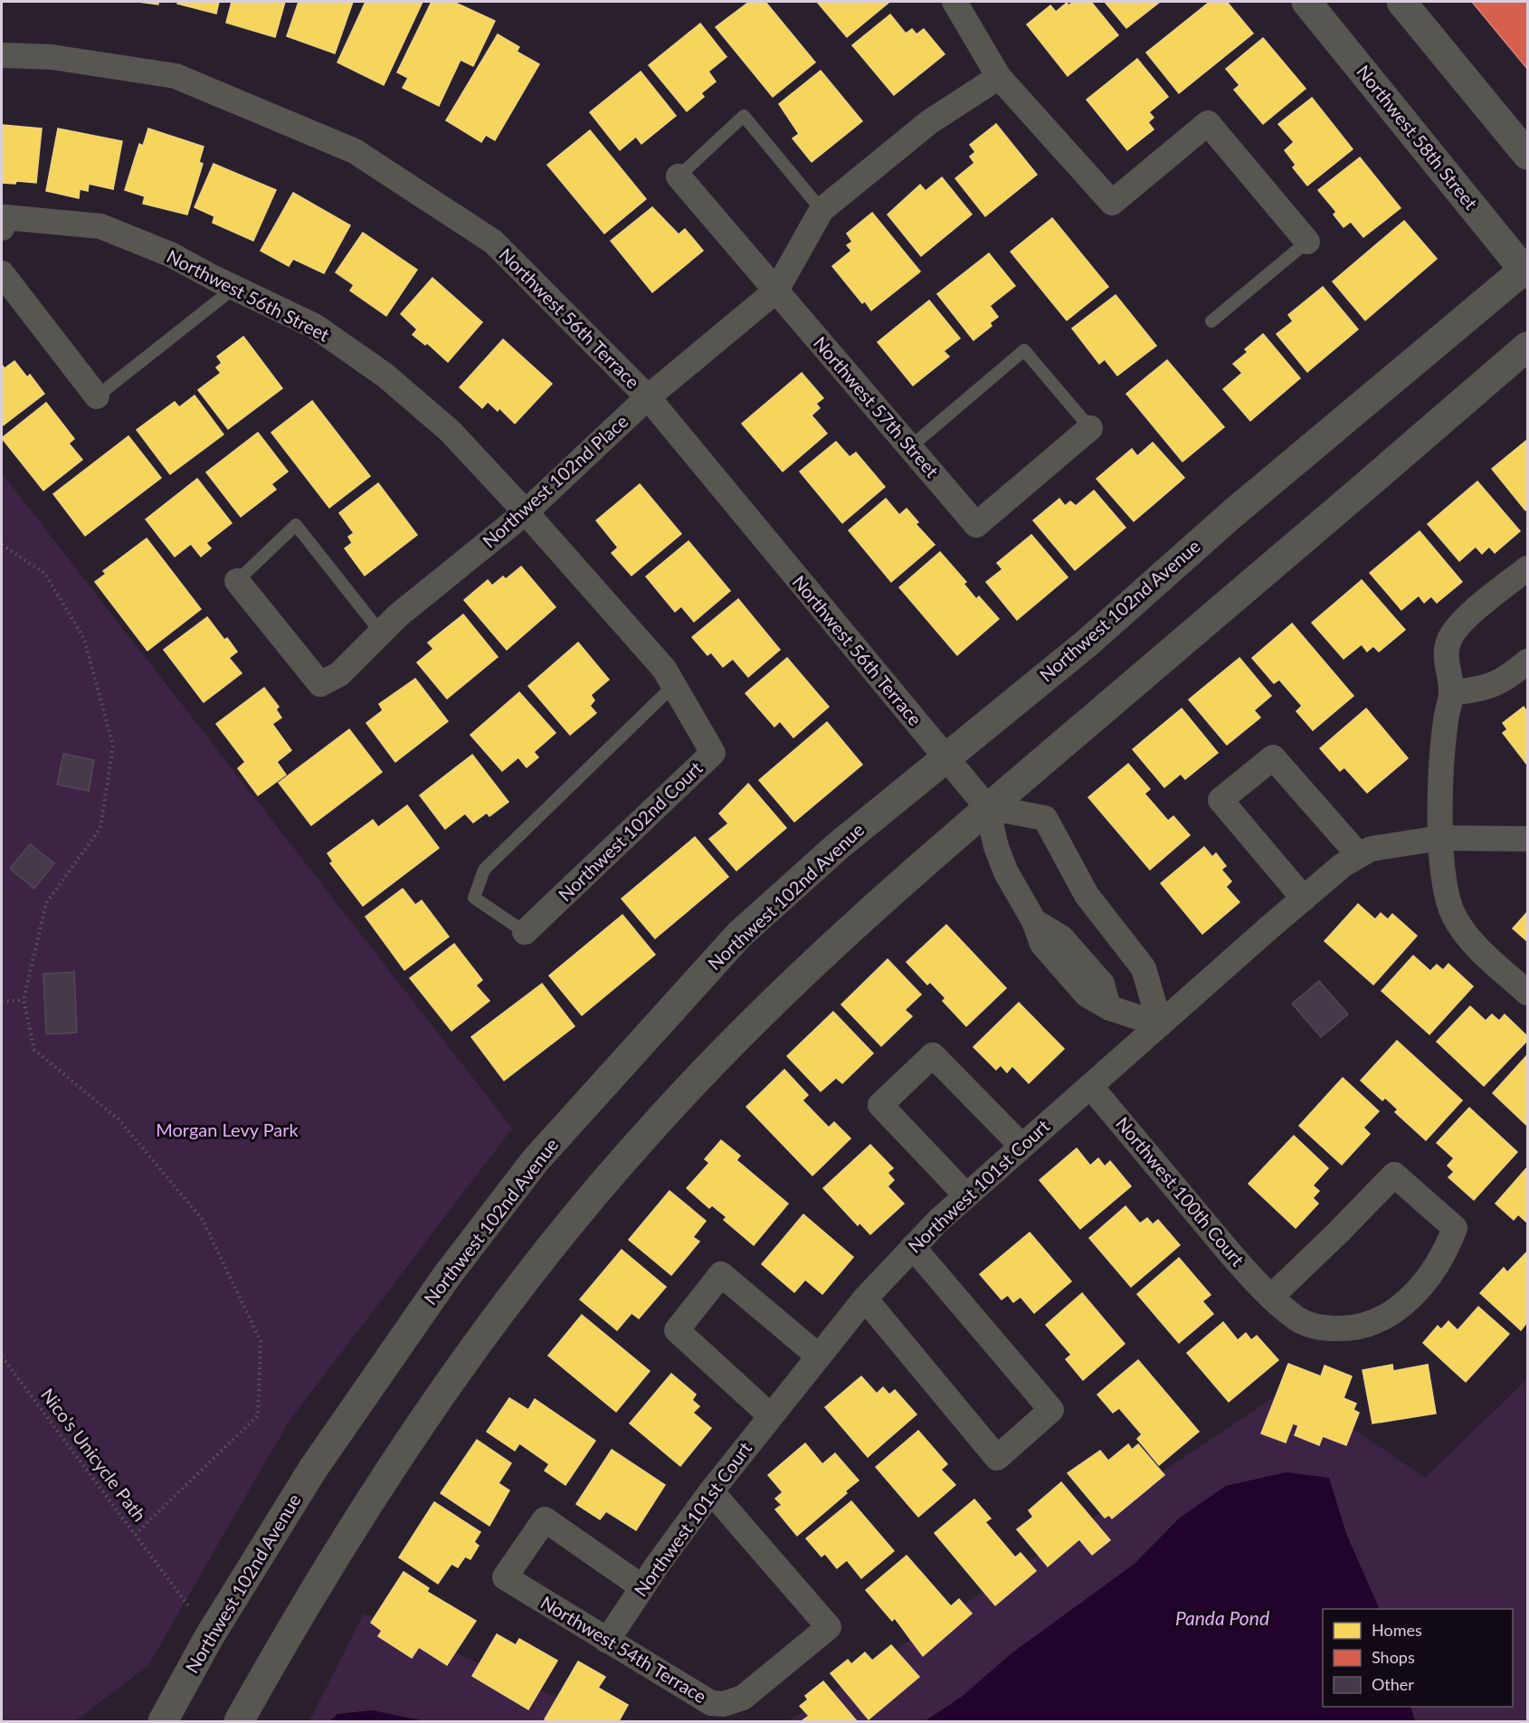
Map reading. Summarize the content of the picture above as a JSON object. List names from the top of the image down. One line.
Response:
{"streets":{"street":["Northwest 58th Street","Northwest 56th Street","Northwest 56th Terrace","Northwest 57th Street","Northwest 102nd Place","Northwest 102nd Avenue","Northwest 102nd Court","Northwest 101st Court","Northwest 100th Court","Northwest 54th Terrace"],"path":["Nico's Unicycle Path"]},"crossings":[["Northwest 58th Street","Northwest 102nd Avenue"],["Northwest 56th Street","Northwest 102nd Place"],["Northwest 56th Street","Northwest 102nd Court"],["Northwest 56th Terrace","Northwest 102nd Place"],["Northwest 56th Terrace","Northwest 102nd Avenue"],["Northwest 56th Terrace","Northwest 101st Court"],["Northwest 57th Street","Northwest 102nd Place"],["Northwest 101st Court","Northwest 100th Court"],["Northwest 101st Court","Northwest 54th Terrace"]],"water":["Panda Pond"],"parks":["Morgan Levy Park"],"legend":["Homes","Shops","Other"]}
